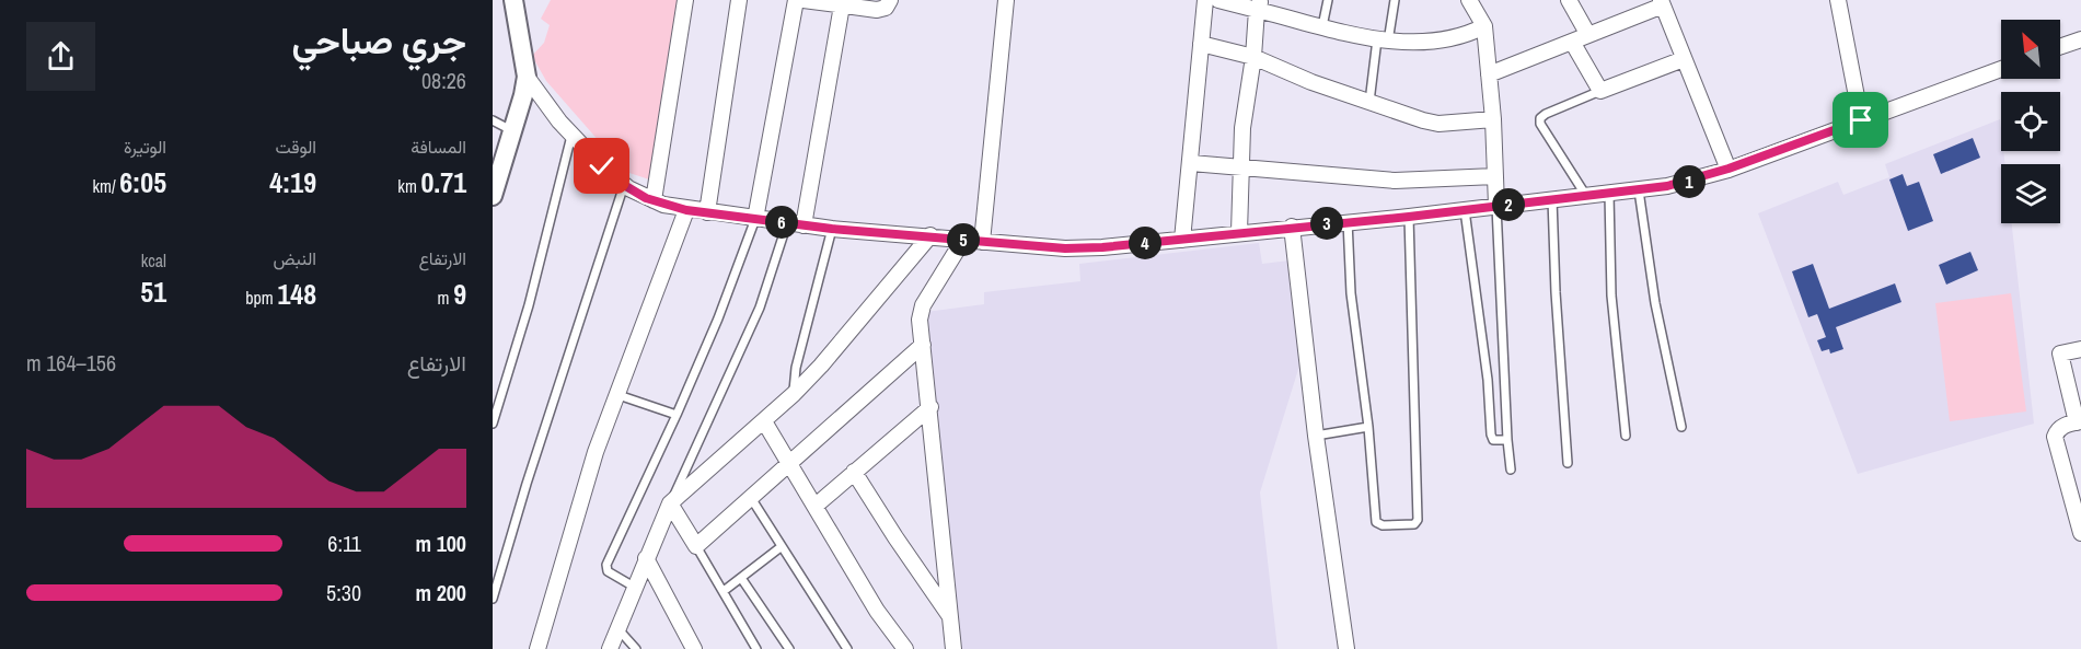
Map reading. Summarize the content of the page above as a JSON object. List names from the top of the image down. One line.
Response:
{"north":"top left","page":{"heading":["جري صباحي","08:26"],"stats":[["المسافة","0.71 km"],["الوقت","4:19"],["الوتيرة","6:05 /km"],["الارتفاع","9 m"],["النبض","148 bpm"],["kcal","51"]],"pins":["1","2","6","3","5","4"],"chart":["الارتفاع","156–164 m"],"list":[{"name":"100 m","note":"6:11"},{"name":"200 m","note":"5:30"}]}}
